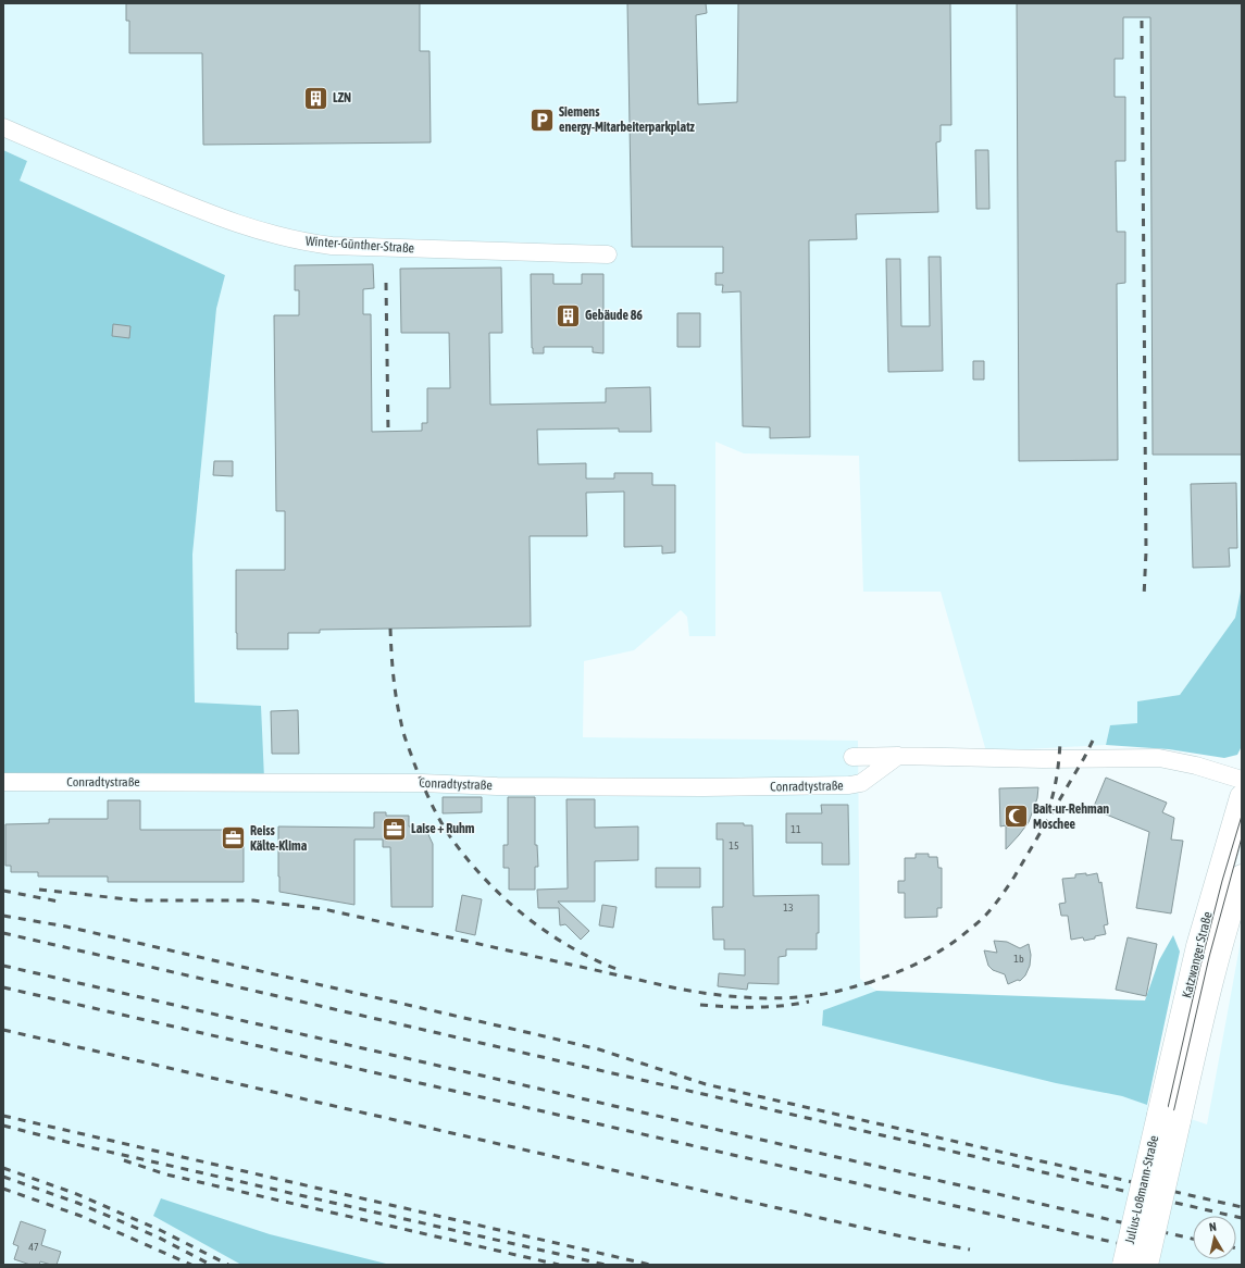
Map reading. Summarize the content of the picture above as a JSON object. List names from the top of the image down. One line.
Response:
{"streets":{"main road":["Katzwanger Straße","Julius-Loßmann-Straße"],"street":["Winter-Günther-Straße","Conradtystraße"]},"crossings":[["Katzwanger Straße","Julius-Loßmann-Straße"]],"places":{"building":["LZN","Gebäude 86"],"parking":["Siemens energy-Mitarbeiterparkplatz"],"mosque":["Bait-ur-Rehman Moschee"],"office":["Laise + Ruhm","Reiss Kälte-Klima"]},"house_numbers":["11","15","13","1b","47"],"north":"top"}
